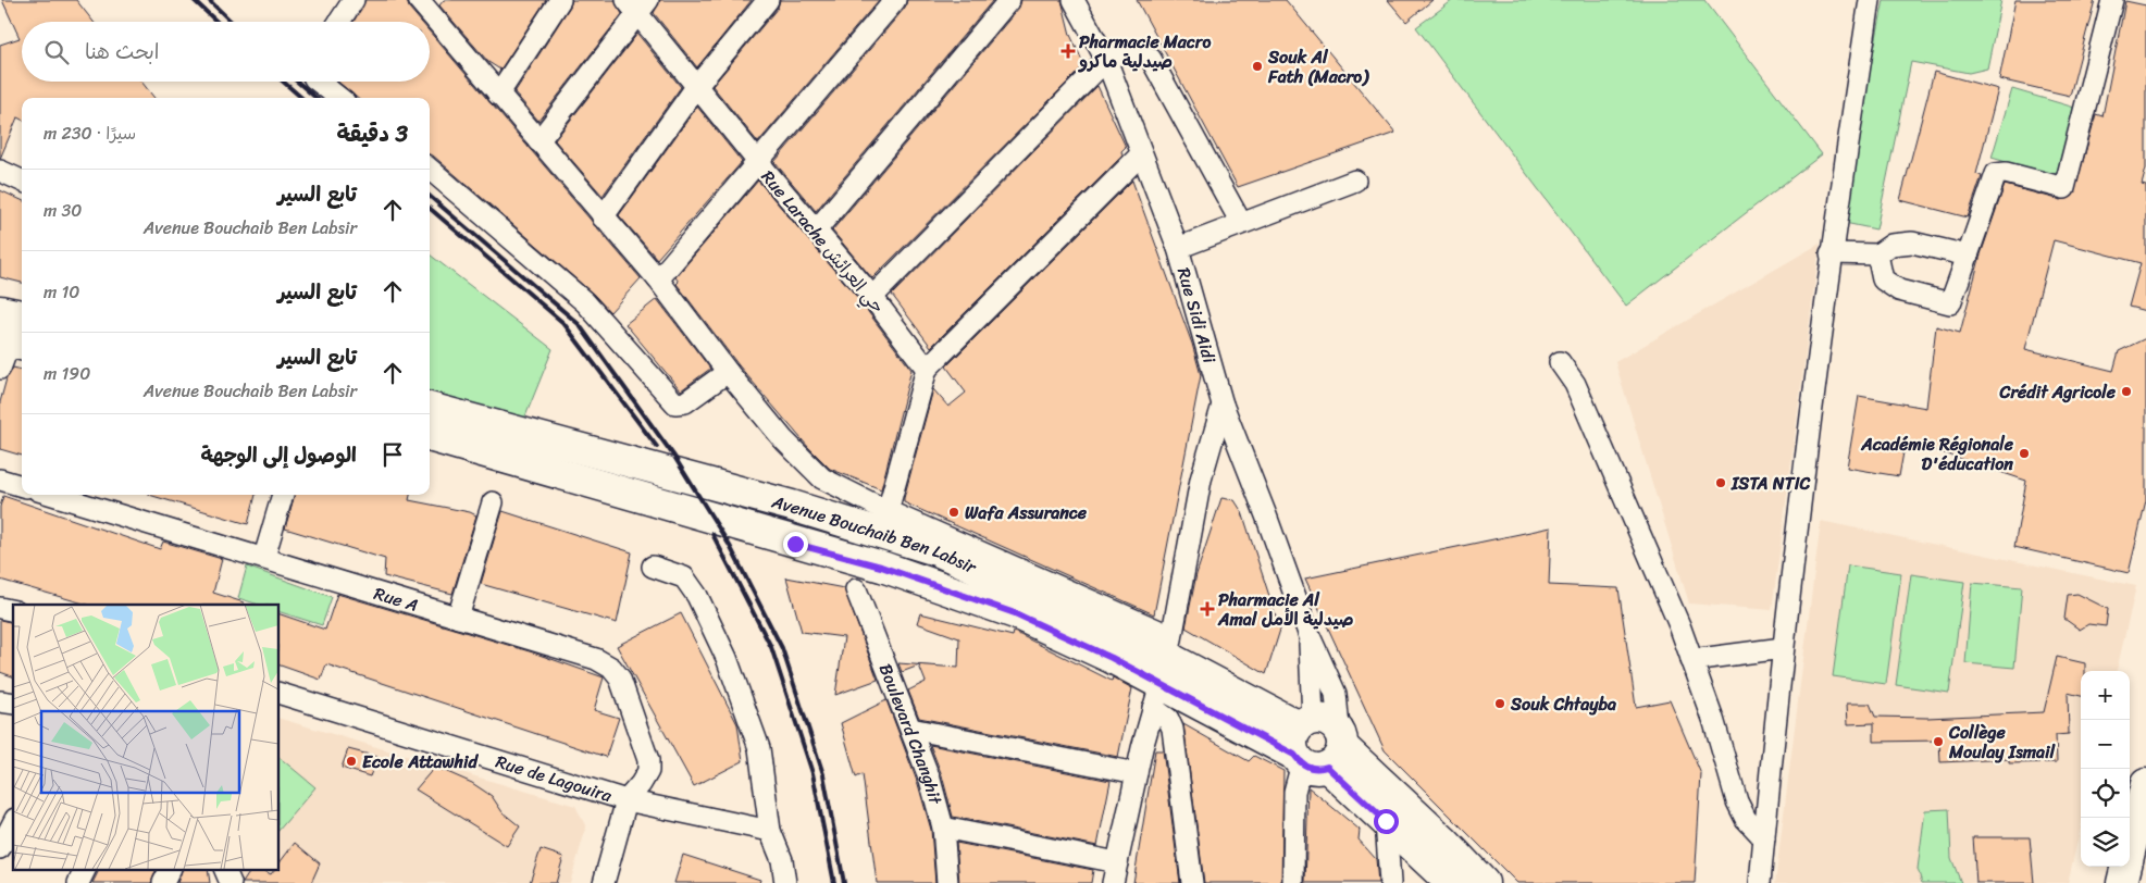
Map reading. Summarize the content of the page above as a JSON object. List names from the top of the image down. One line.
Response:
{"streets":{"main road":["Avenue Bouchaib Ben Labsir"],"street":["Rue Larache حي العرائش","Rue Sidi Aidi","Rue A","Boulevard Changhit","Rue de Lagouira"]},"crossings":[["Rue Sidi Aidi","Avenue Bouchaib Ben Labsir"],["Rue A","Rue de Lagouira"]],"places":{"health":["Pharmacie Macro صيدلية ماكرو","Pharmacie Al Amal صيدلية الأمل"],"other":["Souk Al Fath (Macro)","Crédit Agricole","Académie Régionale D'éducation","ISTA NTIC","Wafa Assurance","Souk Chtayba","Collège Moulay Ismail","Ecole Attawhid"]},"page":{"search":"ابحث هنا","heading":["3 دقيقة","سيرًا · 230 m"],"list":[["تابع السير","Avenue Bouchaib Ben Labsir","30 m"],["تابع السير","10 m"],["تابع السير","Avenue Bouchaib Ben Labsir","190 m"],"الوصول إلى الوجهة"],"map_buttons":["+","−"]}}
